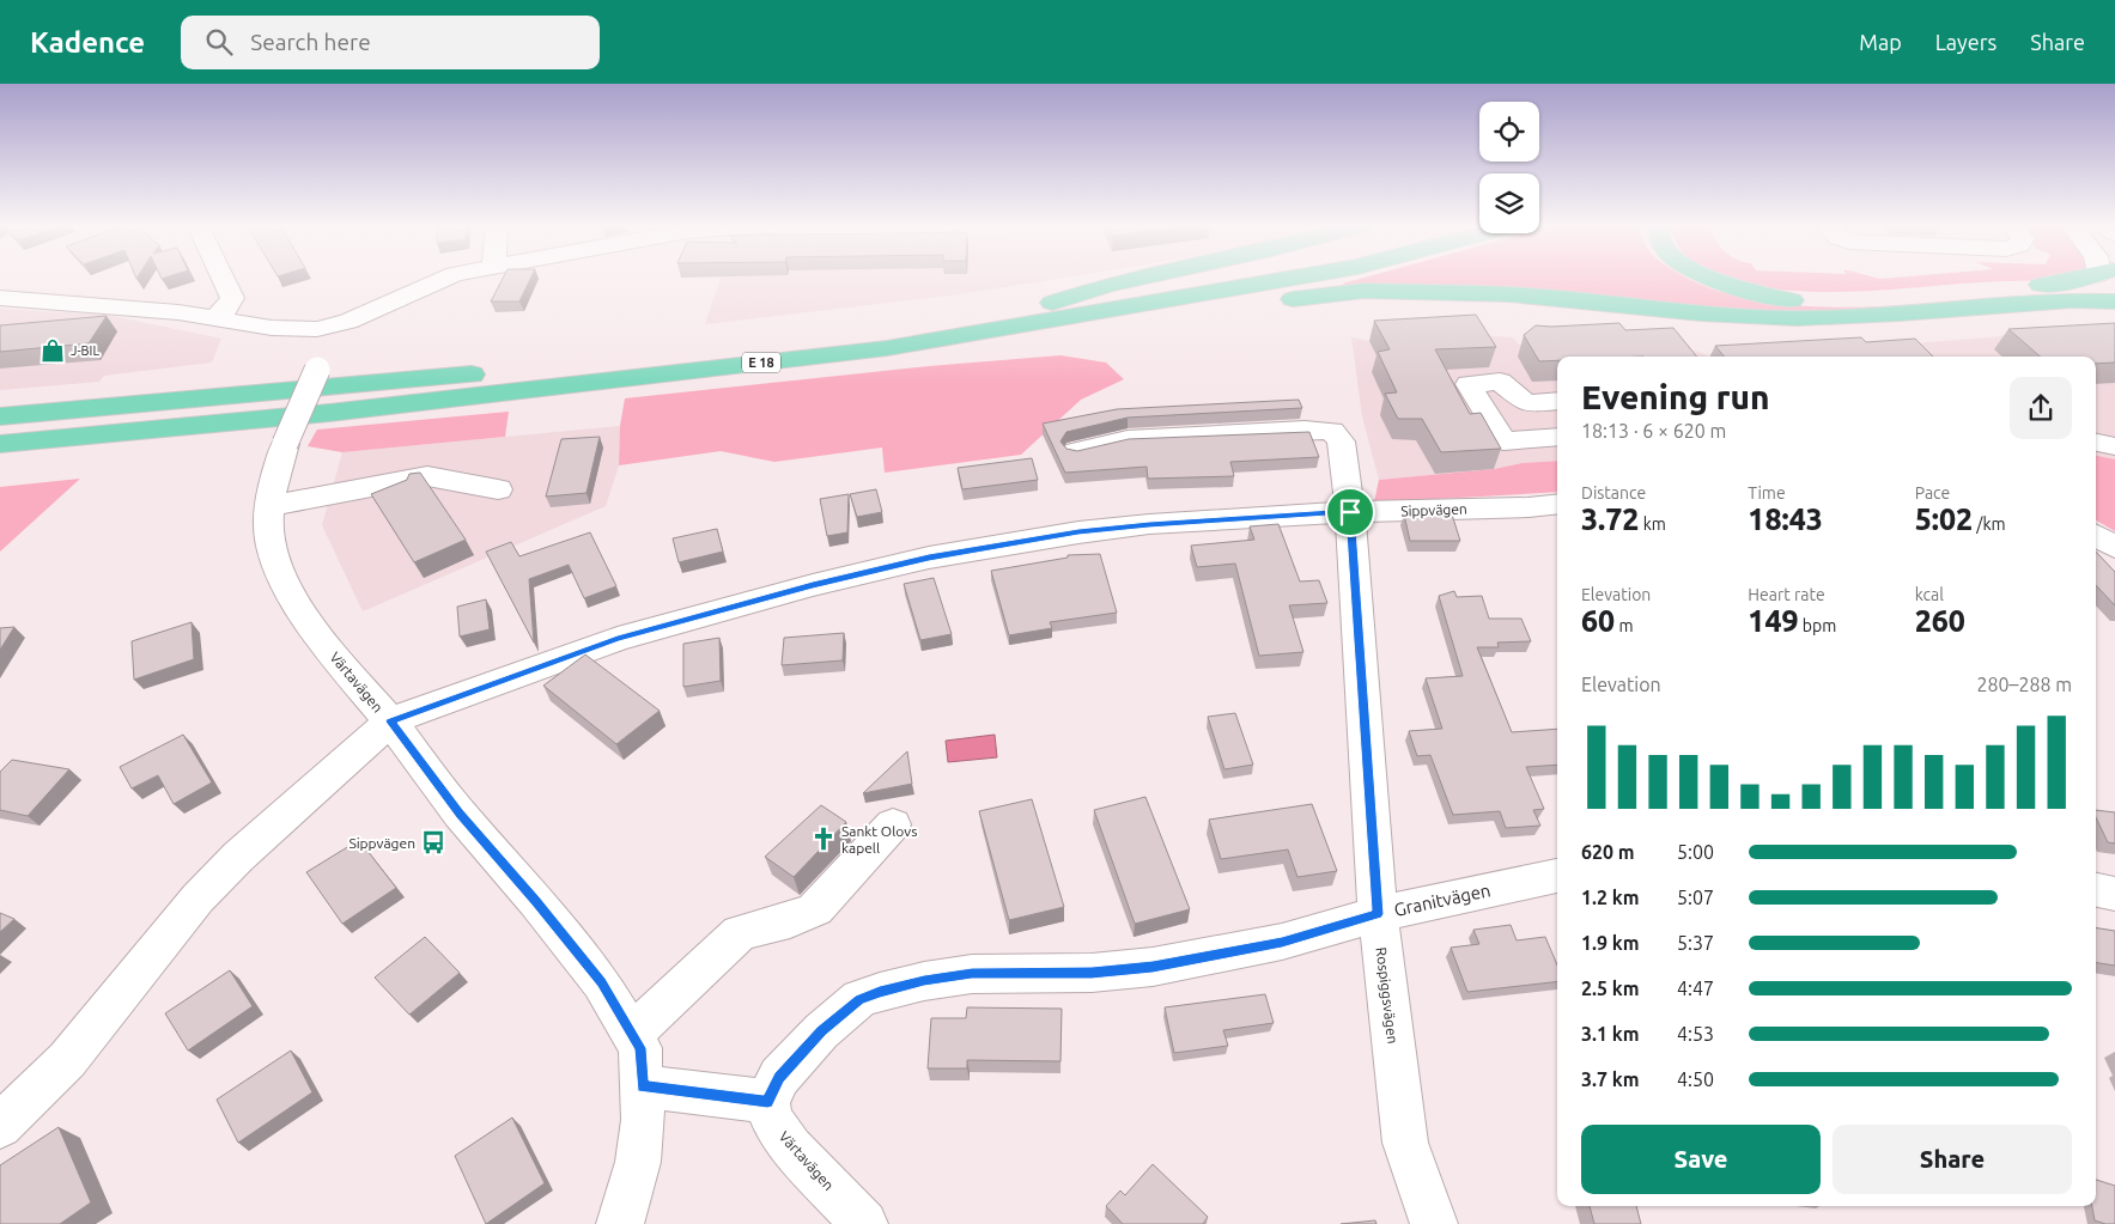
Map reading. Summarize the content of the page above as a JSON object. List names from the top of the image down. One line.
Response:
{"streets":{"highway":["E 18"],"street":["Sippvägen","Värtavägen","Granitvägen","Rospiggsvägen"]},"crossings":[["Sippvägen","Värtavägen"],["Sippvägen","Rospiggsvägen"],["Värtavägen","Granitvägen"],["Granitvägen","Rospiggsvägen"]],"places":{"shop":["J-BIL"],"church":["Sankt Olovs kapell"],"bus stop":["Sippvägen"]},"page":{"header":"Kadence","search":"Search here","nav":["Map","Layers","Share"],"heading":["Evening run","18:13 · 6 × 620 m"],"stats":[["Distance","3.72 km"],["Time","18:43"],["Pace","5:02 /km"],["Elevation","60 m"],["Heart rate","149 bpm"],["kcal","260"]],"chart":["Elevation","280–288 m"],"list":[{"name":"620 m","note":"5:00"},{"name":"1.2 km","note":"5:07"},{"name":"1.9 km","note":"5:37"},{"name":"2.5 km","note":"4:47"},{"name":"3.1 km","note":"4:53"},{"name":"3.7 km","note":"4:50"}],"buttons":["Save","Share"]}}
